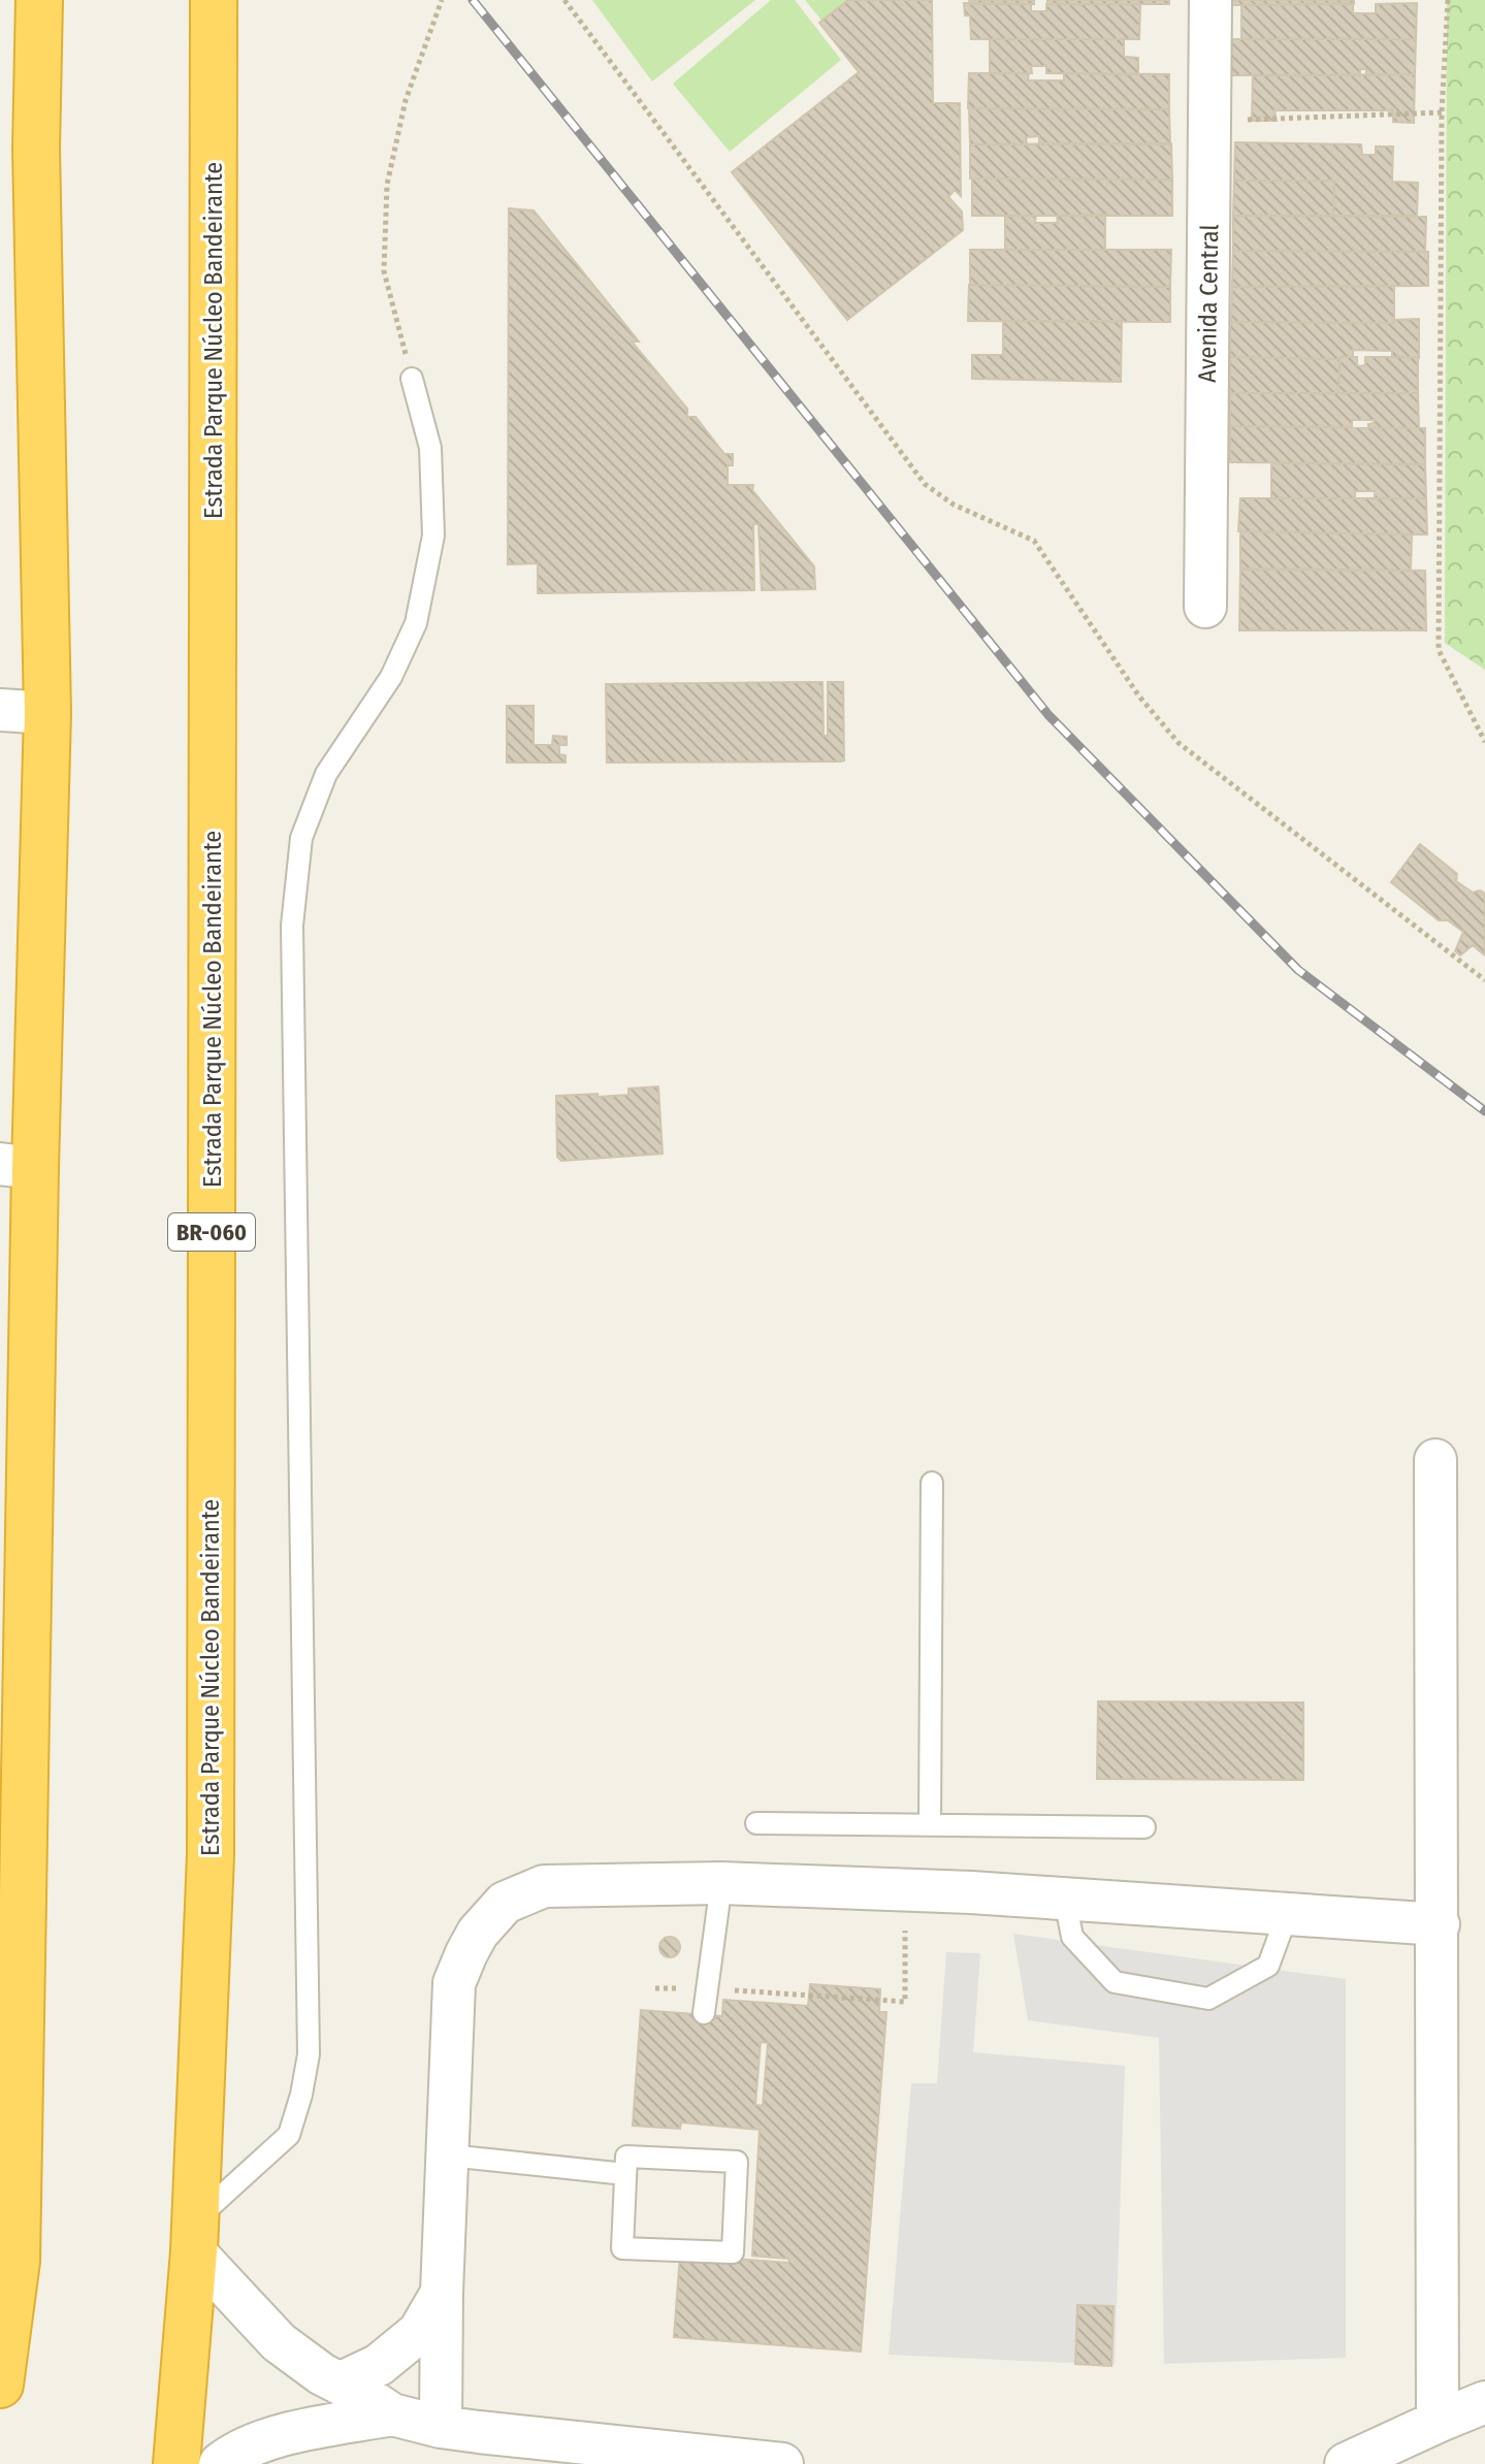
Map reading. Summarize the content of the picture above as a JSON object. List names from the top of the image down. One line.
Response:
{"streets":{"highway":["Estrada Parque Núcleo Bandeirante","BR-060"],"street":["Avenida Central"]}}
